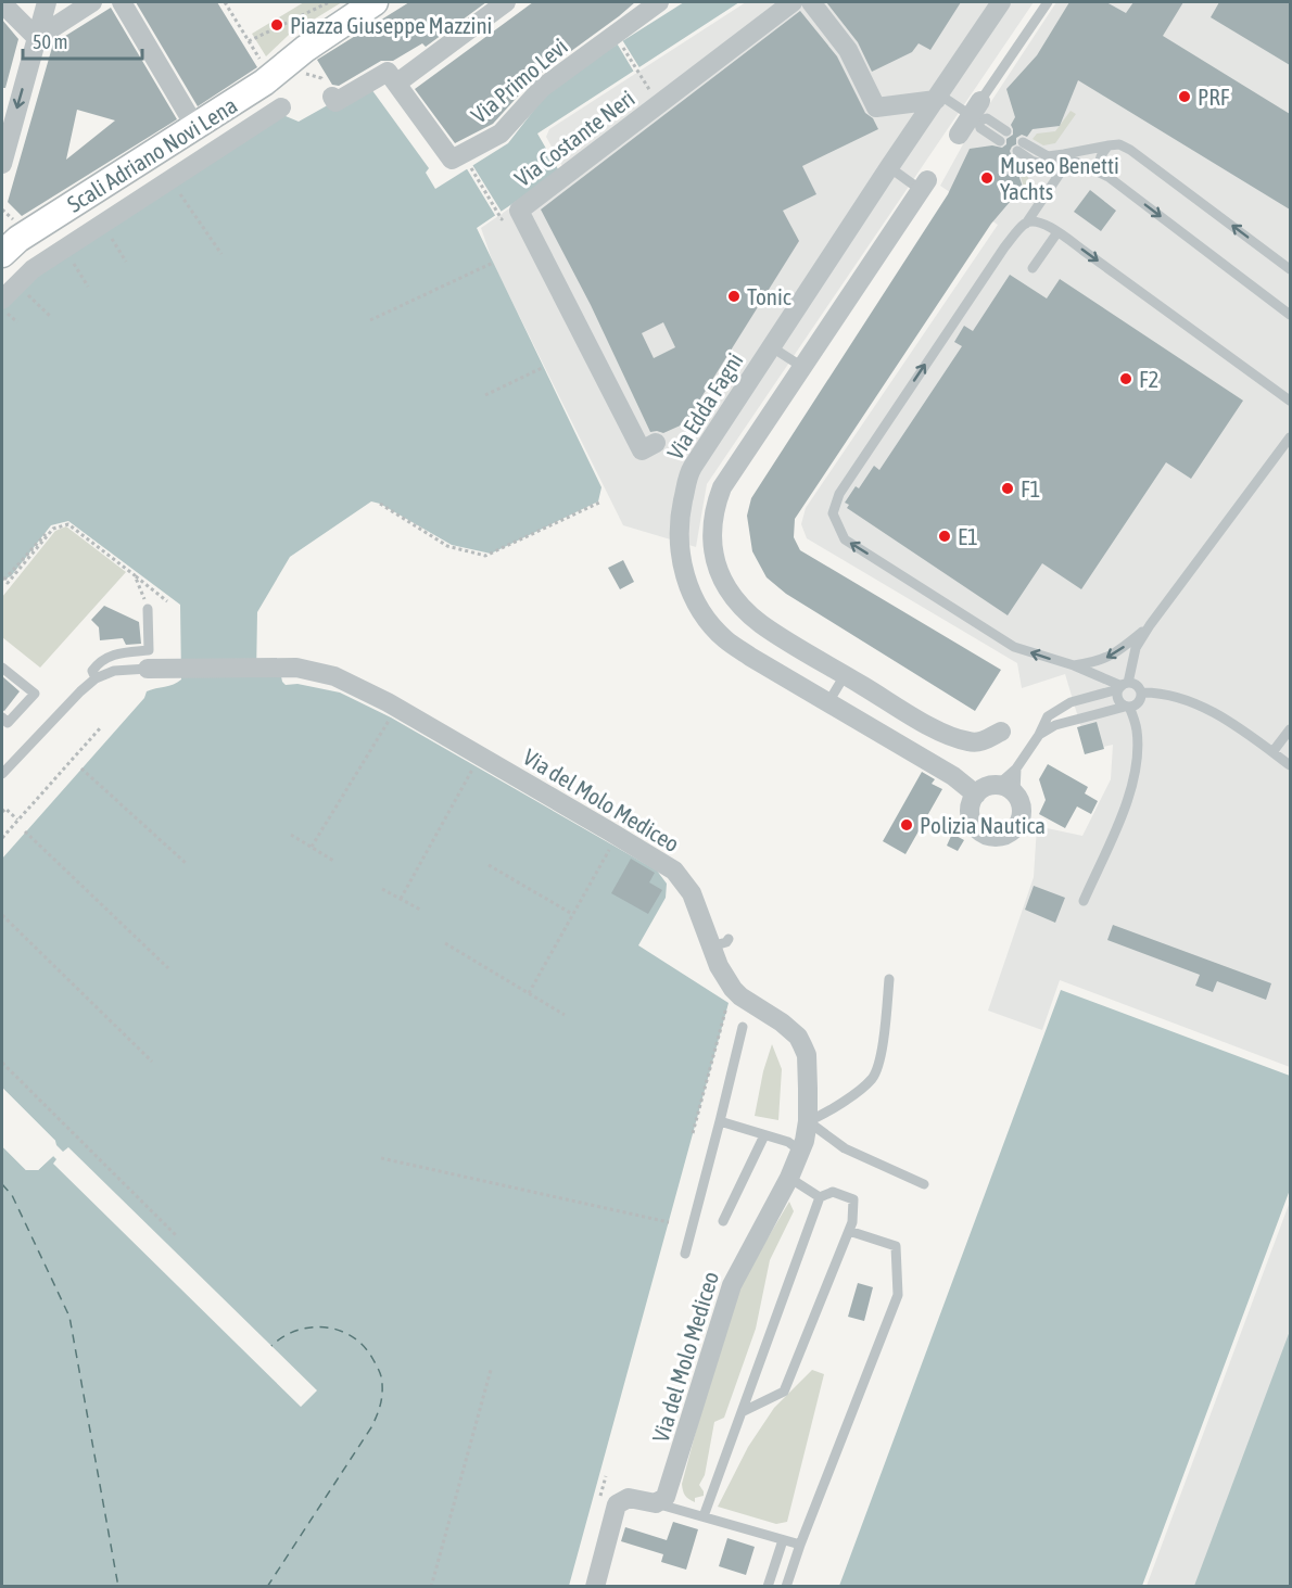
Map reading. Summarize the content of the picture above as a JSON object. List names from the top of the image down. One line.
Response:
{"streets":{"main road":["Scali Adriano Novi Lena"],"street":["Via Primo Levi","Via Costante Neri","Via Edda Fagni","Via del Molo Mediceo"]},"places":["Piazza Giuseppe Mazzini","PRF","Museo Benetti Yachts","Tonic","F2","F1","E1","Polizia Nautica"],"scale_bar":"50 m"}
